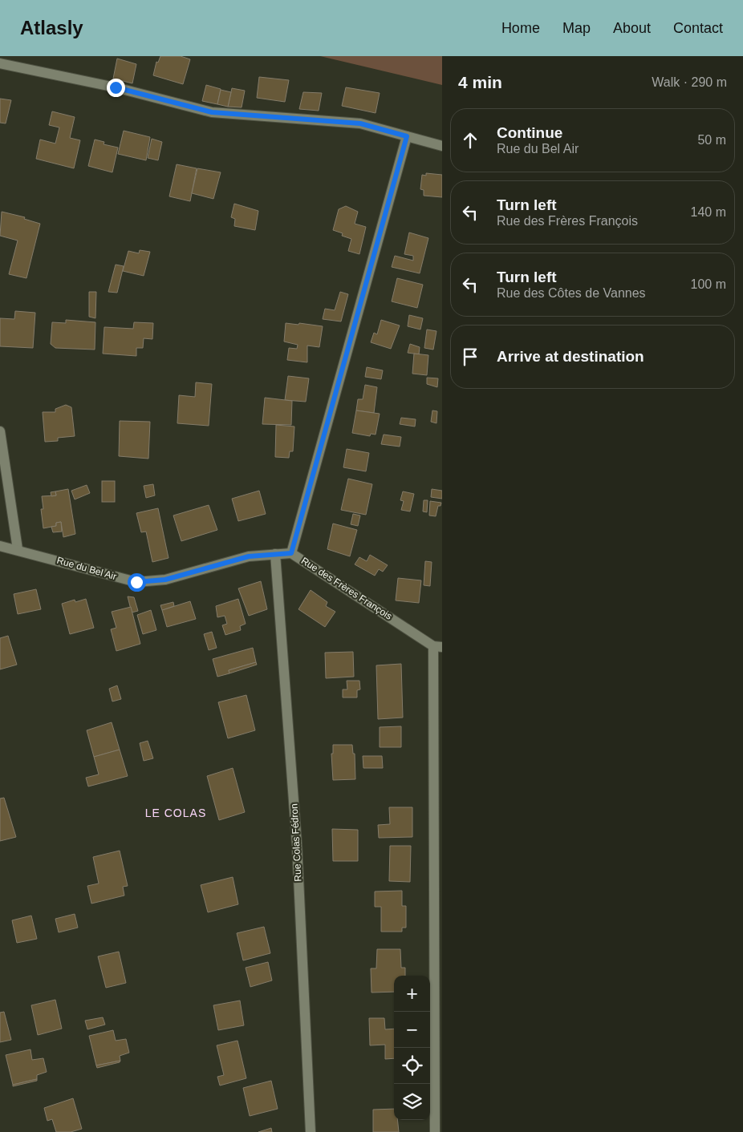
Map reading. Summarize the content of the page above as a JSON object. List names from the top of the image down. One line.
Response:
{"streets":{"street":["Rue du Bel Air","Rue des Frères François","Rue Colas Fédron"]},"crossings":[["Rue du Bel Air","Rue des Frères François"],["Rue du Bel Air","Rue Colas Fédron"]],"districts":["LE COLAS"],"page":{"header":"Atlasly","nav":["Home","Map","About","Contact"],"heading":["4 min","Walk · 290 m"],"list":[["Continue","Rue du Bel Air","50 m"],["Turn left","Rue des Frères François","140 m"],["Turn left","Rue des Côtes de Vannes","100 m"],"Arrive at destination"],"map_buttons":["+","−"]}}
